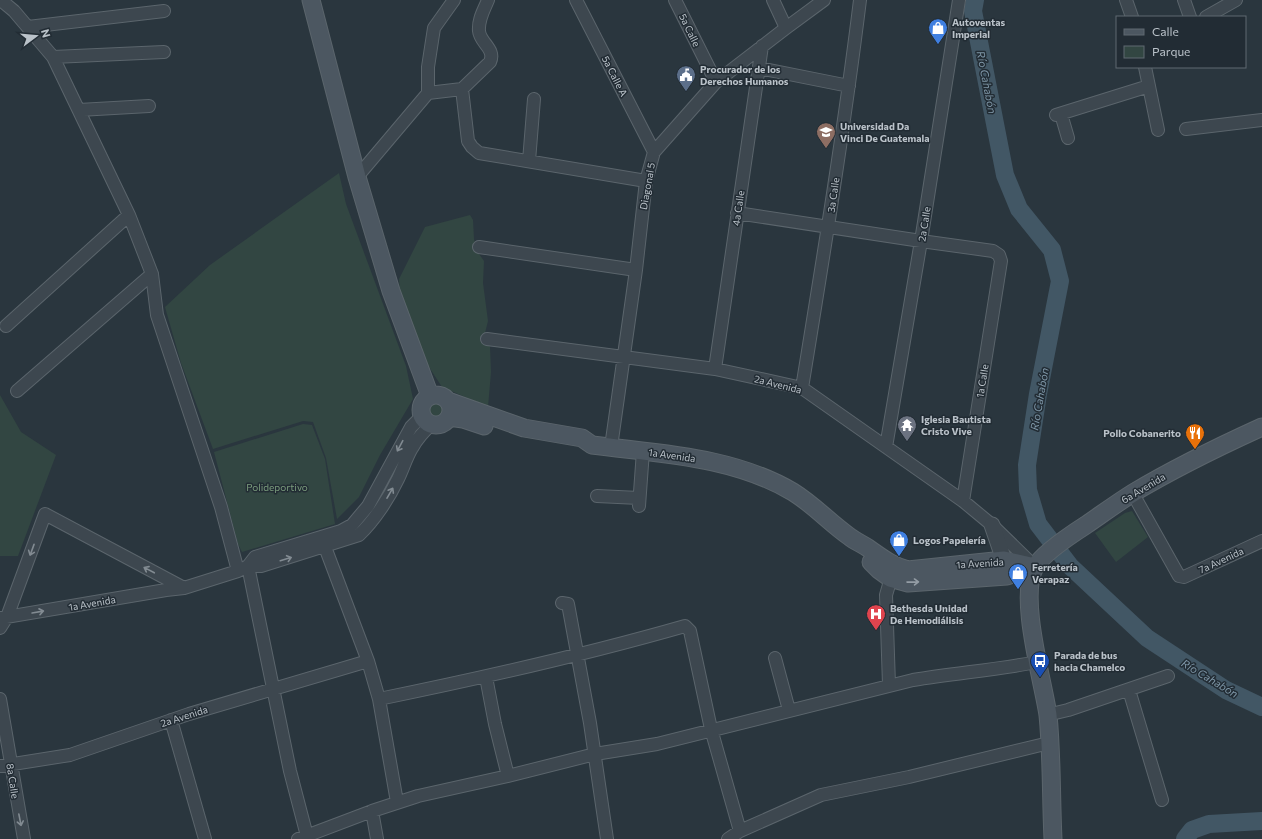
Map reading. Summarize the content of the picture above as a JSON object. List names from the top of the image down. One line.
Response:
{"streets":{"main road":["1a Avenida","6a Avenida"],"street":["5a Calle","5a Calle A","Diagonal 5","3a Calle","4a Calle","2a Calle","1a Calle","2a Avenida","7a Avenida","8a Calle"]},"crossings":[["5a Calle","Diagonal 5"],["5a Calle A","Diagonal 5"],["Diagonal 5","4a Calle"],["Diagonal 5","2a Avenida"],["Diagonal 5","1a Avenida"],["3a Calle","2a Avenida"],["4a Calle","2a Avenida"],["2a Calle","1a Calle"],["2a Calle","2a Avenida"],["1a Calle","2a Avenida"],["2a Avenida","1a Avenida"],["2a Avenida","6a Avenida"],["2a Avenida","8a Calle"],["1a Avenida","6a Avenida"],["6a Avenida","7a Avenida"]],"one_way":["8a Calle"],"water":["Río Cahabón"],"parks":["Polideportivo"],"places":{"shop":["Autoventas Imperial","Logos Papelería","Ferretería Verapaz"],"public building":["Procurador de los Derechos Humanos"],"school or university":["Universidad Da Vinci De Guatemala"],"temple":["Iglesia Bautista Cristo Vive"],"restaurant":["Pollo Cobanerito"],"hospital":["Bethesda Unidad De Hemodiálisis"],"bus stop":["Parada de bus hacia Chamelco"]},"legend":["Calle","Parque"],"north":"right"}
